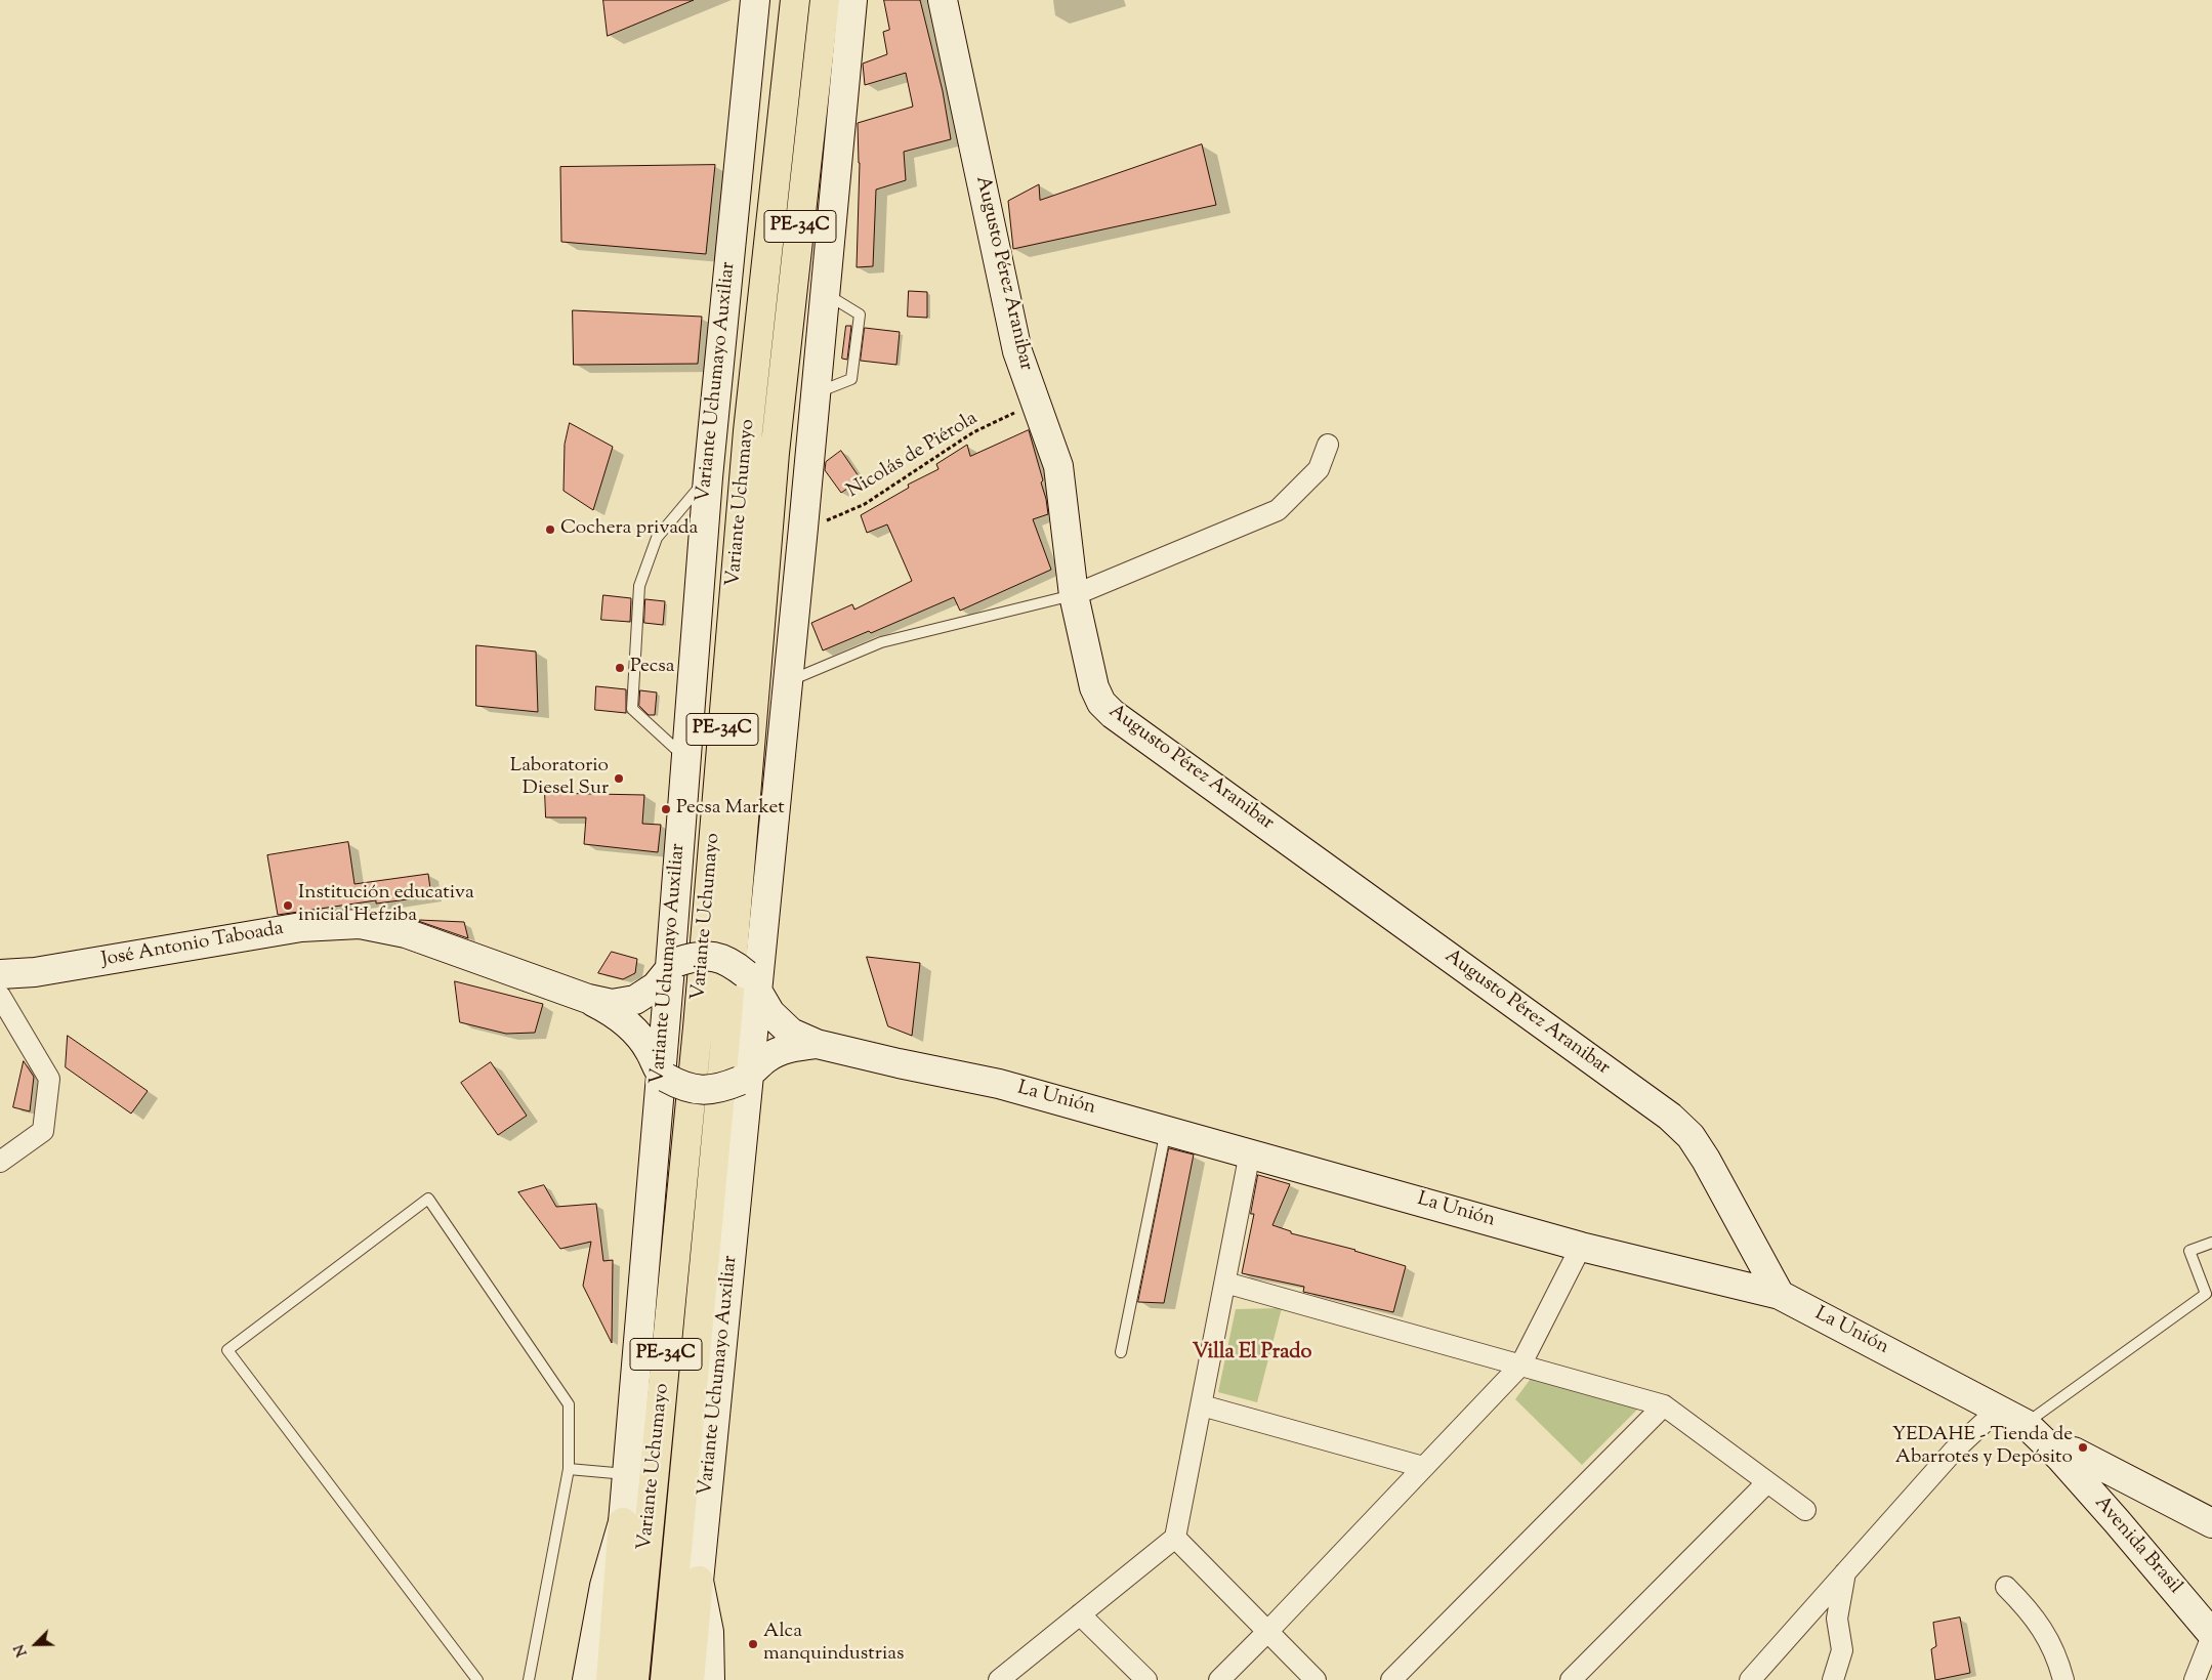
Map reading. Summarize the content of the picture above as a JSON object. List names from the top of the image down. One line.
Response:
{"streets":{"highway":["PE-34C","Variante Uchumayo"],"main road":["Augusto Pérez Aranibar","Variante Uchumayo Auxiliar","José Antonio Taboada","La Unión","Avenida Brasil"],"path":["Nicolás de Piérola"]},"crossings":[["Augusto Pérez Aranibar","Nicolás de Piérola"],["Augusto Pérez Aranibar","La Unión"],["Variante Uchumayo Auxiliar","Nicolás de Piérola"],["Variante Uchumayo Auxiliar","José Antonio Taboada"],["Variante Uchumayo Auxiliar","La Unión"],["La Unión","Avenida Brasil"]],"districts":["Villa El Prado"],"places":["Cochera privada","Pecsa","Laboratorio Diesel Sur","Pecsa Market","Institución educativa inicial Hefziba","YEDAHE - Tienda de Abarrotes y Depósito","Alca manquindustrias"],"north":"bottom left"}
